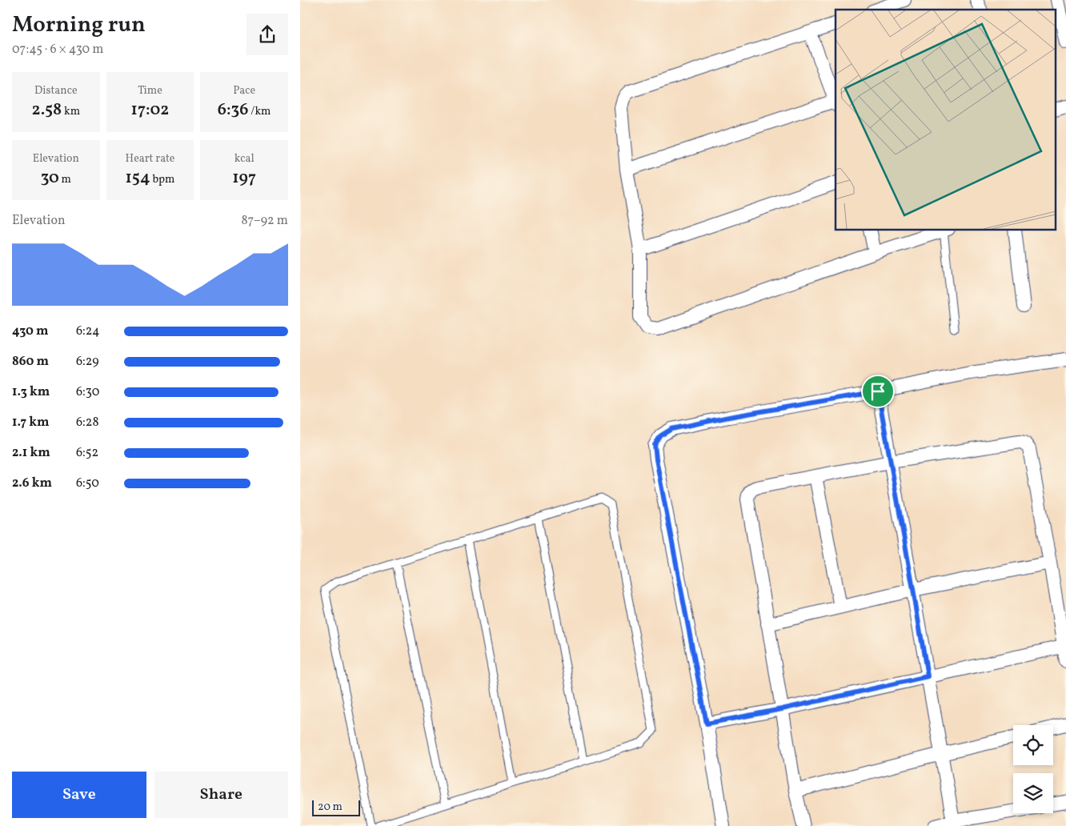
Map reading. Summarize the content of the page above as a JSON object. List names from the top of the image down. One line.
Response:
{"scale_bar":"20 m","page":{"heading":["Morning run","07:45 · 6 × 430 m"],"stats":[["Distance","2.58 km"],["Time","17:02"],["Pace","6:36 /km"],["Elevation","30 m"],["Heart rate","154 bpm"],["kcal","197"]],"chart":["Elevation","87–92 m"],"list":[{"name":"430 m","note":"6:24"},{"name":"860 m","note":"6:29"},{"name":"1.3 km","note":"6:30"},{"name":"1.7 km","note":"6:28"},{"name":"2.1 km","note":"6:52"},{"name":"2.6 km","note":"6:50"}],"buttons":["Save","Share"],"scale":"20 m"}}
